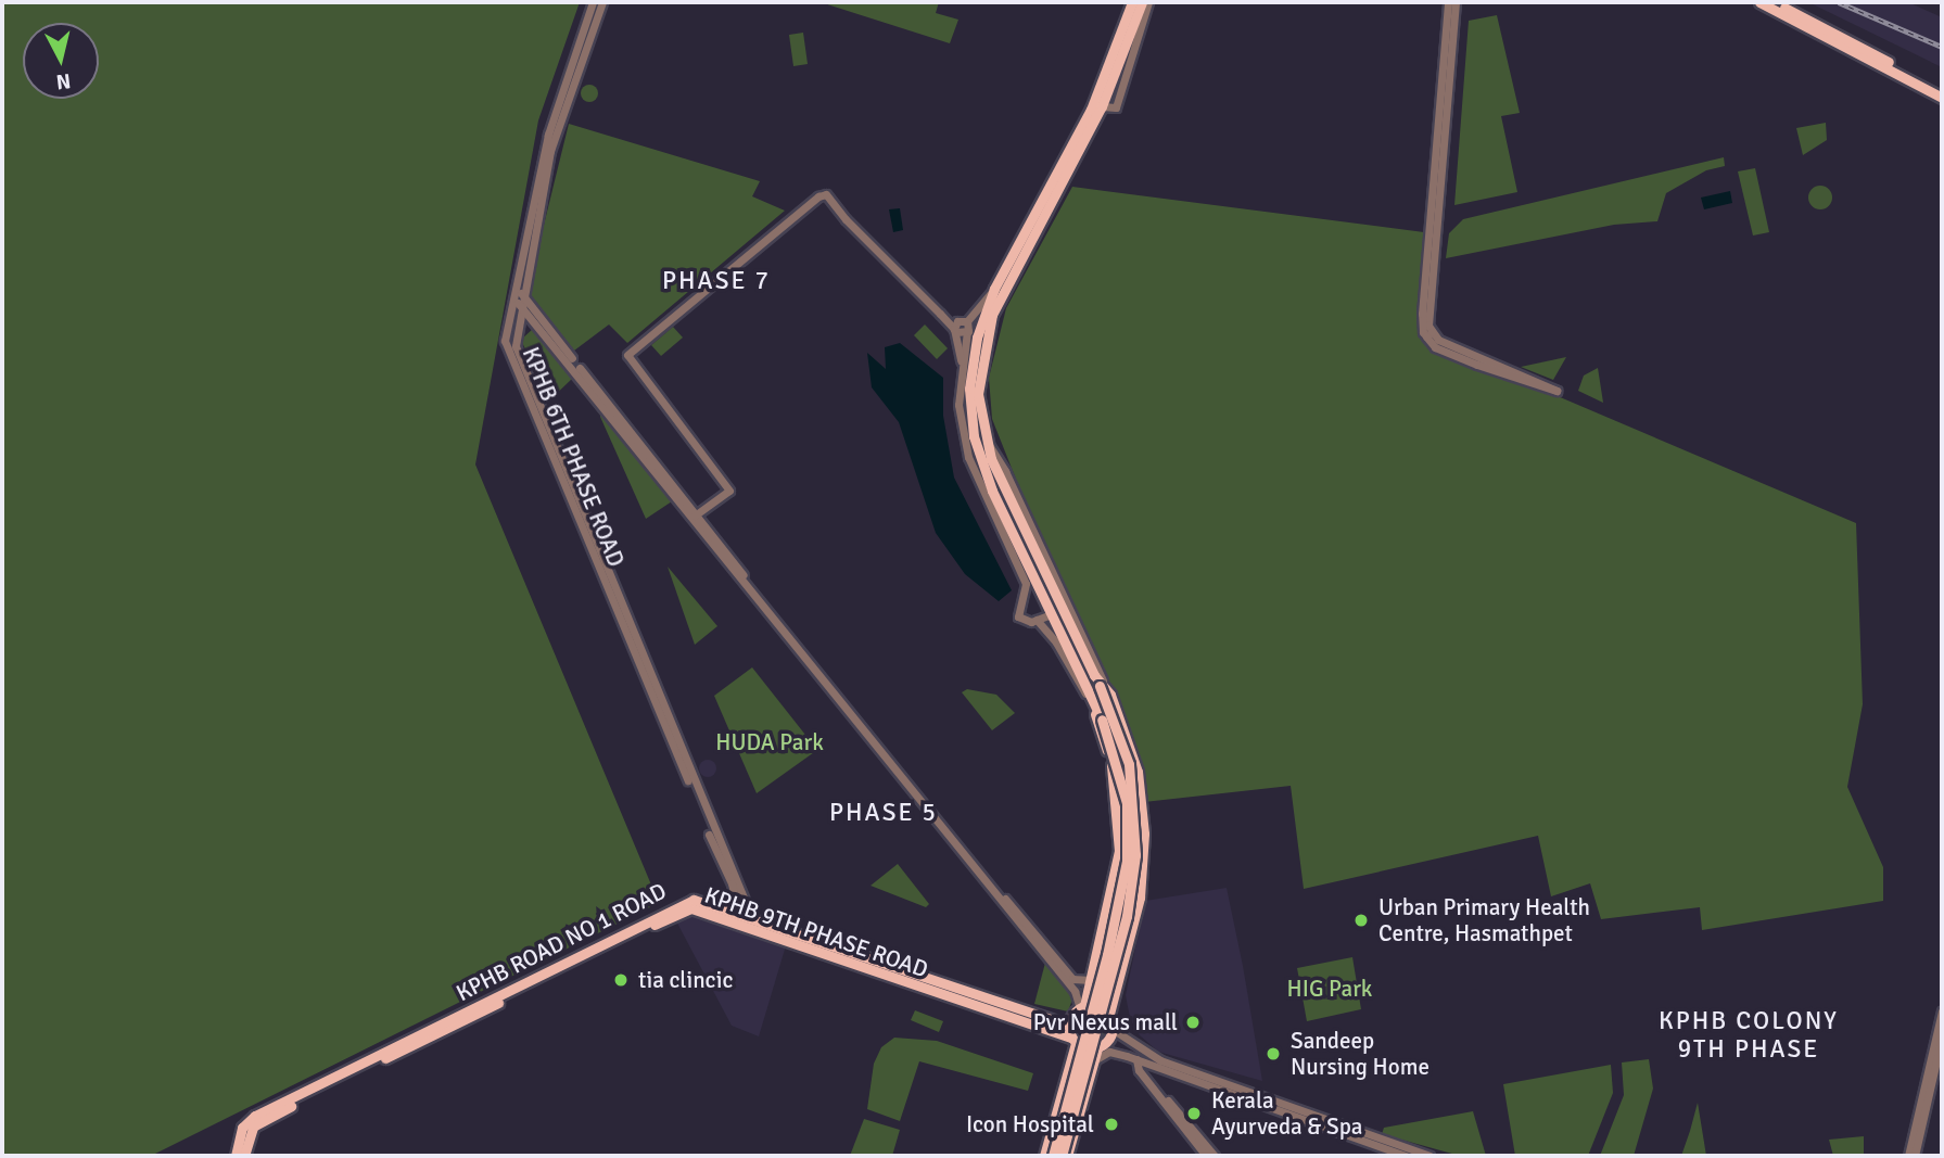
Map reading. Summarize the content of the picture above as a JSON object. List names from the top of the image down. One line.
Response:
{"streets":{"main road":["KPHB 9TH PHASE ROAD","KPHB ROAD NO 1 ROAD"],"street":["KPHB 6TH PHASE ROAD"]},"crossings":[["KPHB 6TH PHASE ROAD","KPHB 9TH PHASE ROAD"],["KPHB 6TH PHASE ROAD","KPHB ROAD NO 1 ROAD"],["KPHB 9TH PHASE ROAD","KPHB ROAD NO 1 ROAD"]],"districts":["PHASE 7","PHASE 5","KPHB COLONY 9TH PHASE"],"parks":["HUDA Park","HIG Park"],"places":["Urban Primary Health Centre, Hasmathpet","tia clincic","Pvr Nexus mall","Sandeep Nursing Home","Kerala Ayurveda & Spa","Icon Hospital"],"north":"bottom"}
